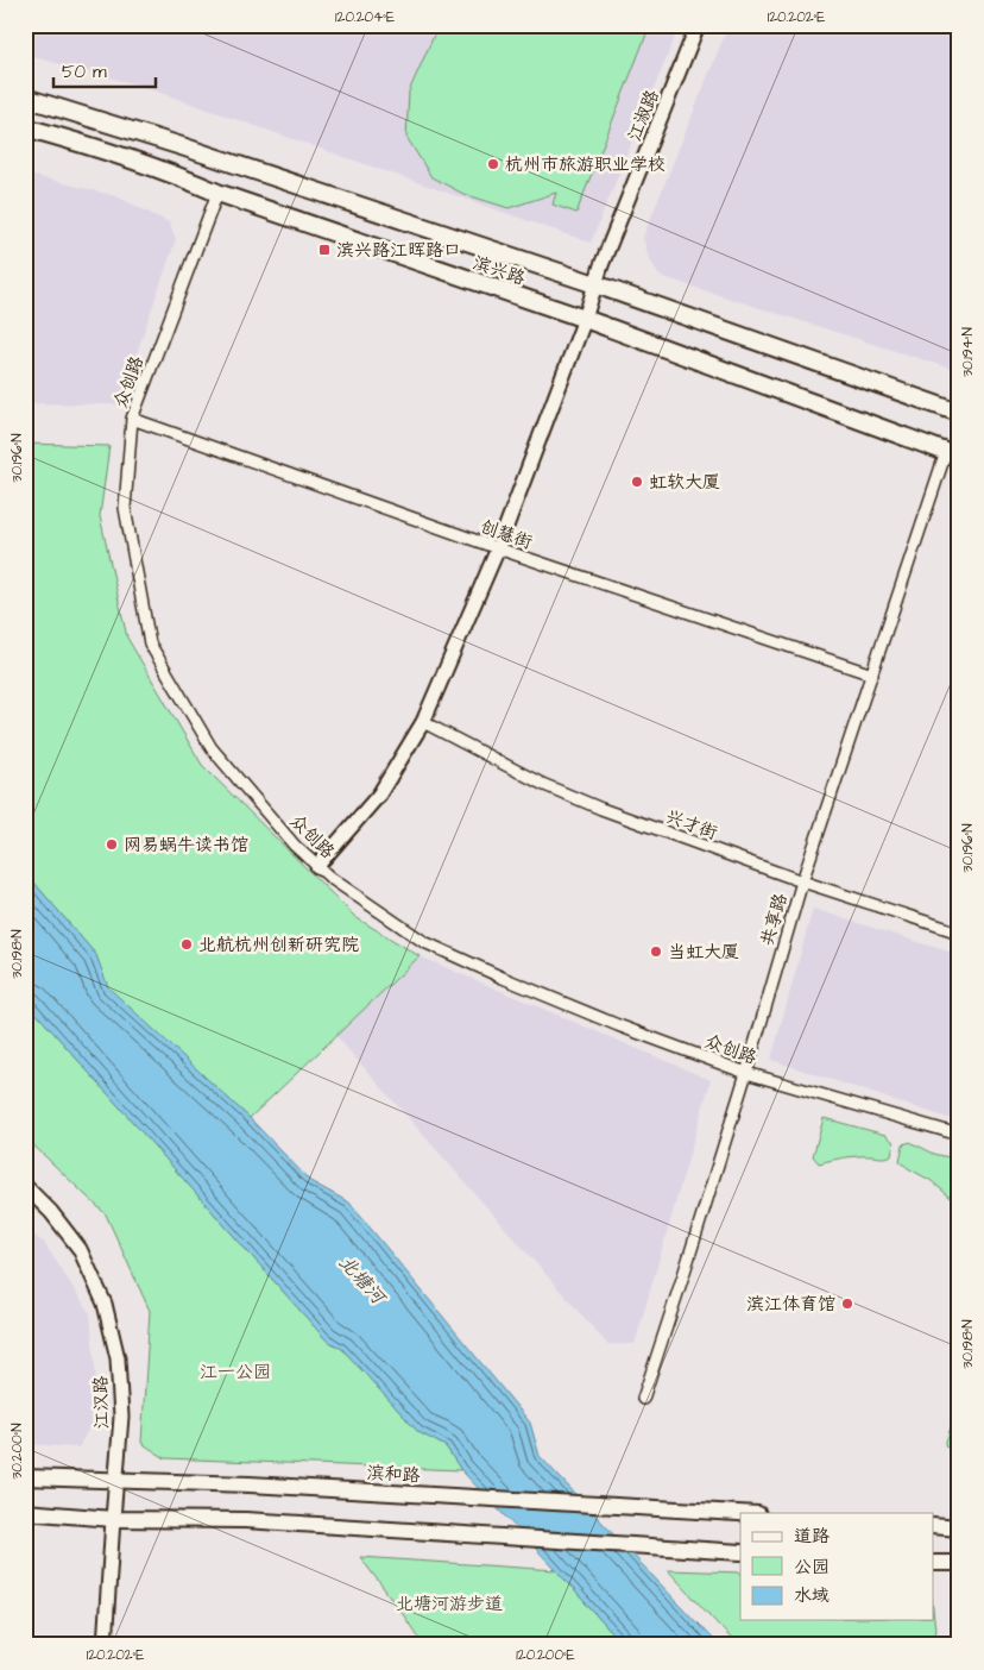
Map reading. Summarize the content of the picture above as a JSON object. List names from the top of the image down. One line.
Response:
{"streets":{"main road":["滨兴路","滨和路"],"street":["江淑路","众创路","创慧街","兴才街","共享路","江汉路"]},"crossings":[["江淑路","滨兴路"],["江淑路","众创路"],["江淑路","创慧街"],["江淑路","兴才街"],["滨兴路","众创路"],["滨兴路","共享路"],["众创路","创慧街"],["众创路","共享路"],["创慧街","共享路"],["兴才街","共享路"],["江汉路","滨和路"]],"water":["北塘河"],"parks":["江一公园","北塘河游步道"],"places":{"other":["杭州市旅游职业学校","虹软大厦","网易蜗牛读书馆","北航杭州创新研究院","当虹大厦","滨江体育馆"],"transit":["滨兴路江晖路口"]},"legend":["道路","公园","水域"],"scale_bar":"50 m","coordinates":["120.204°E","120.202°E","30.194°N","30.196°N","30.198°N","30.200°N","120.200°E"]}
